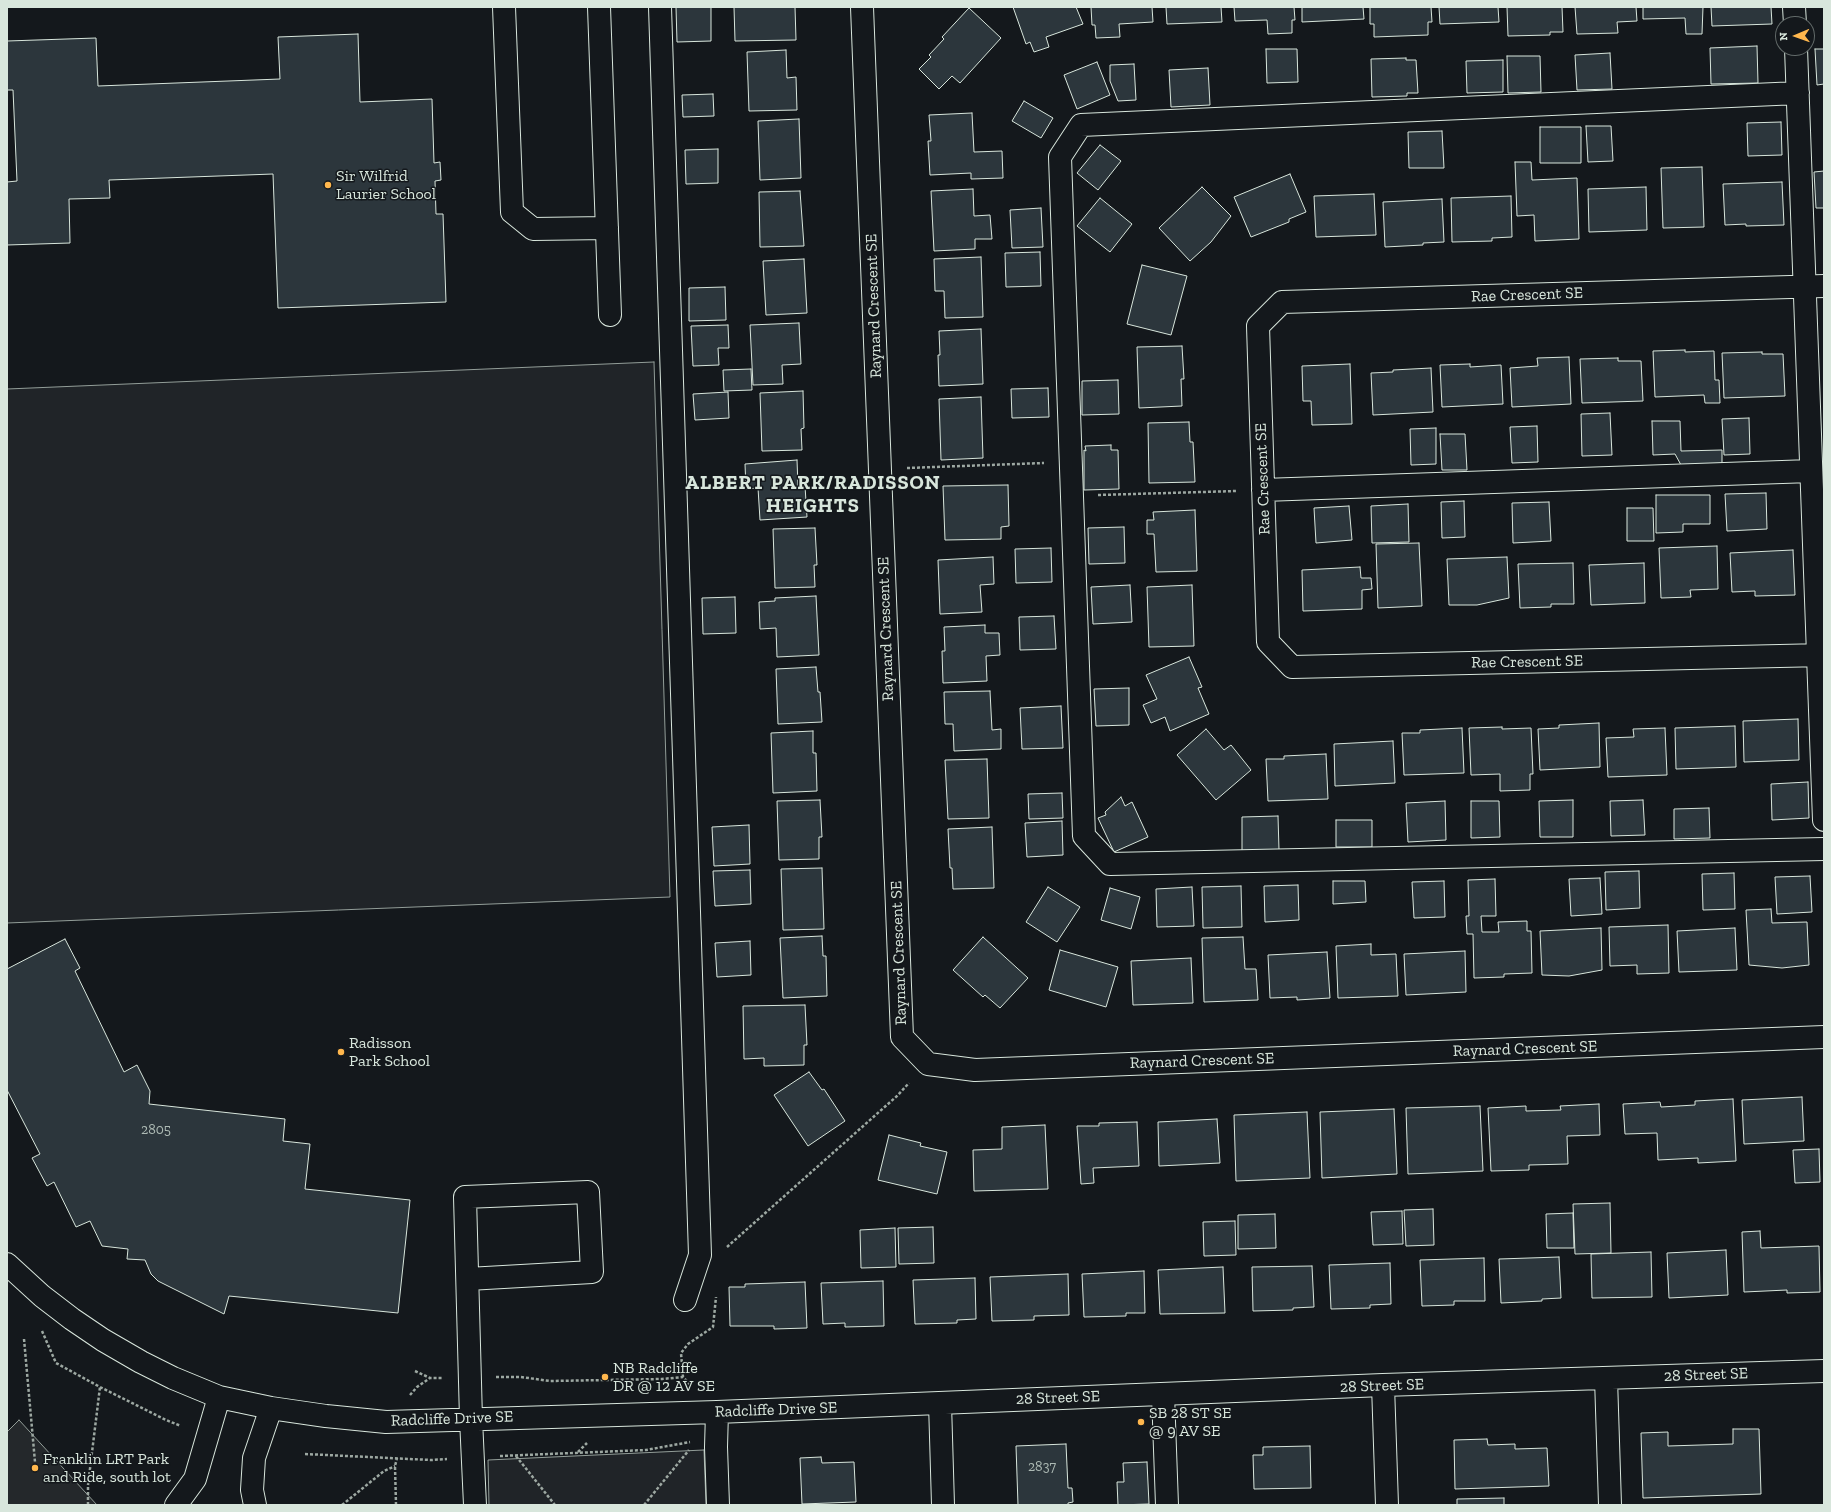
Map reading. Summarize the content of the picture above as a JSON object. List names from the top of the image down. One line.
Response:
{"streets":{"street":["Rae Crescent SE","Raynard Crescent SE","28 Street SE","Radcliffe Drive SE"]},"crossings":[["28 Street SE","Radcliffe Drive SE"]],"districts":["ALBERT PARK/RADISSON HEIGHTS"],"places":["Sir Wilfrid Laurier School","Radisson Park School","NB Radcliffe DR @ 12 AV SE","SB 28 ST SE @ 9 AV SE","Franklin LRT Park and Ride, south lot"],"house_numbers":["2805","2837"],"north":"left"}
